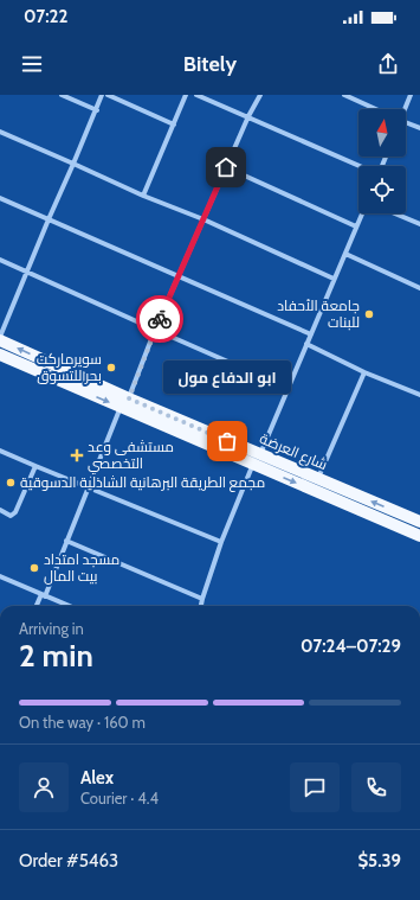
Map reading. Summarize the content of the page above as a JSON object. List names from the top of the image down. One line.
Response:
{"streets":{"main road":["شارع العرضة"]},"places":{"other":["جامعة الأحفاد للبنات","سوپرمارکت بحر للتسوق","ابو الدفاع مول","مجمع الطريقة البرهانية الشاذلية الدسوقية","مسجد امتداد بيت المال"],"health":["مستشفى وعد التخصصي"]},"north":"top","page":{"status":"07:22","header":"Bitely","bubble":"ابو الدفاع مول","heading":["2 min","Arriving in","07:24–07:29"],"panel":["Alex","Courier · 4.4","Order #5463","$5.39"],"bar":"On the way · 160 m"}}
